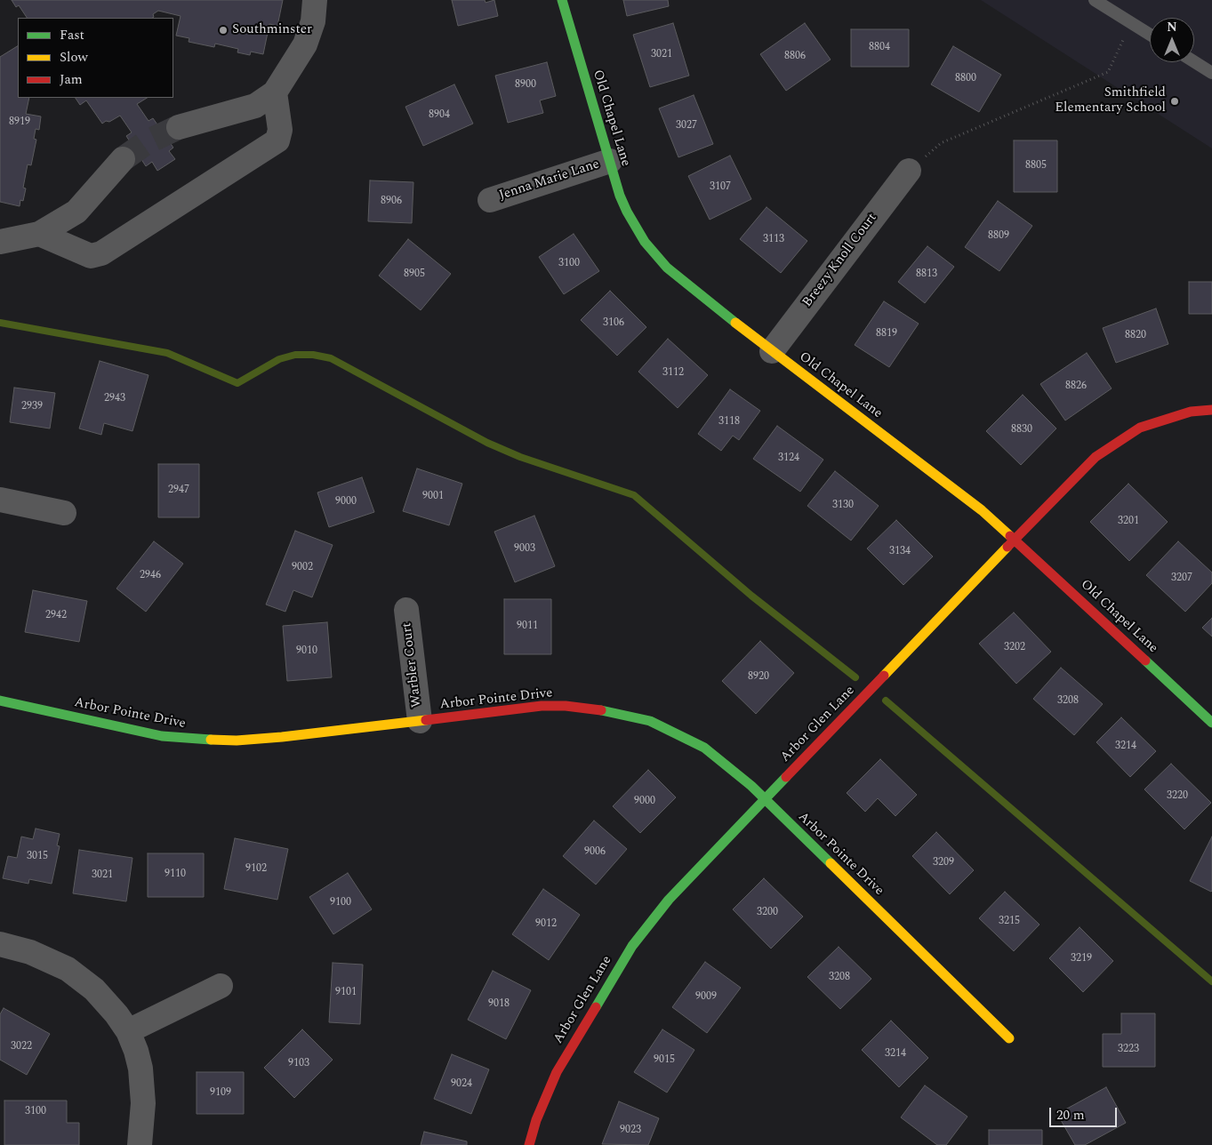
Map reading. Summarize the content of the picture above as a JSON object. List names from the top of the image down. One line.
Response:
{"streets":{"street":["Old Chapel Lane","Jenna Marie Lane","Breezy Knoll Court","Warbler Court","Arbor Pointe Drive","Arbor Glen Lane"]},"crossings":[["Old Chapel Lane","Jenna Marie Lane"],["Old Chapel Lane","Breezy Knoll Court"],["Old Chapel Lane","Arbor Glen Lane"],["Warbler Court","Arbor Pointe Drive"],["Arbor Pointe Drive","Arbor Glen Lane"]],"places":["Southminster","Smithfield Elementary School"],"house_numbers":["8804","3021","8806","8800","8900","8904","8919","3027","8805","3107","8906","8809","3113","3100","8905","8813","3106","8819","8820","3112","8826","2943","2939","3118","8830","3124","2947","9001","9000","3130","3201","9003","3134","9002","2946","3207","2942","9011","3202","9010","8920","3208","3214","3220","9000","9006","3015","3209","9102","9110","3021","9100","3200","3215","9012","3219","3208","9101","9009","9018","3022","3223","3214","9015","9103","9024","9109","3100","9023"],"legend":["Fast","Slow","Jam"],"scale_bar":"20 m","north":"top"}
